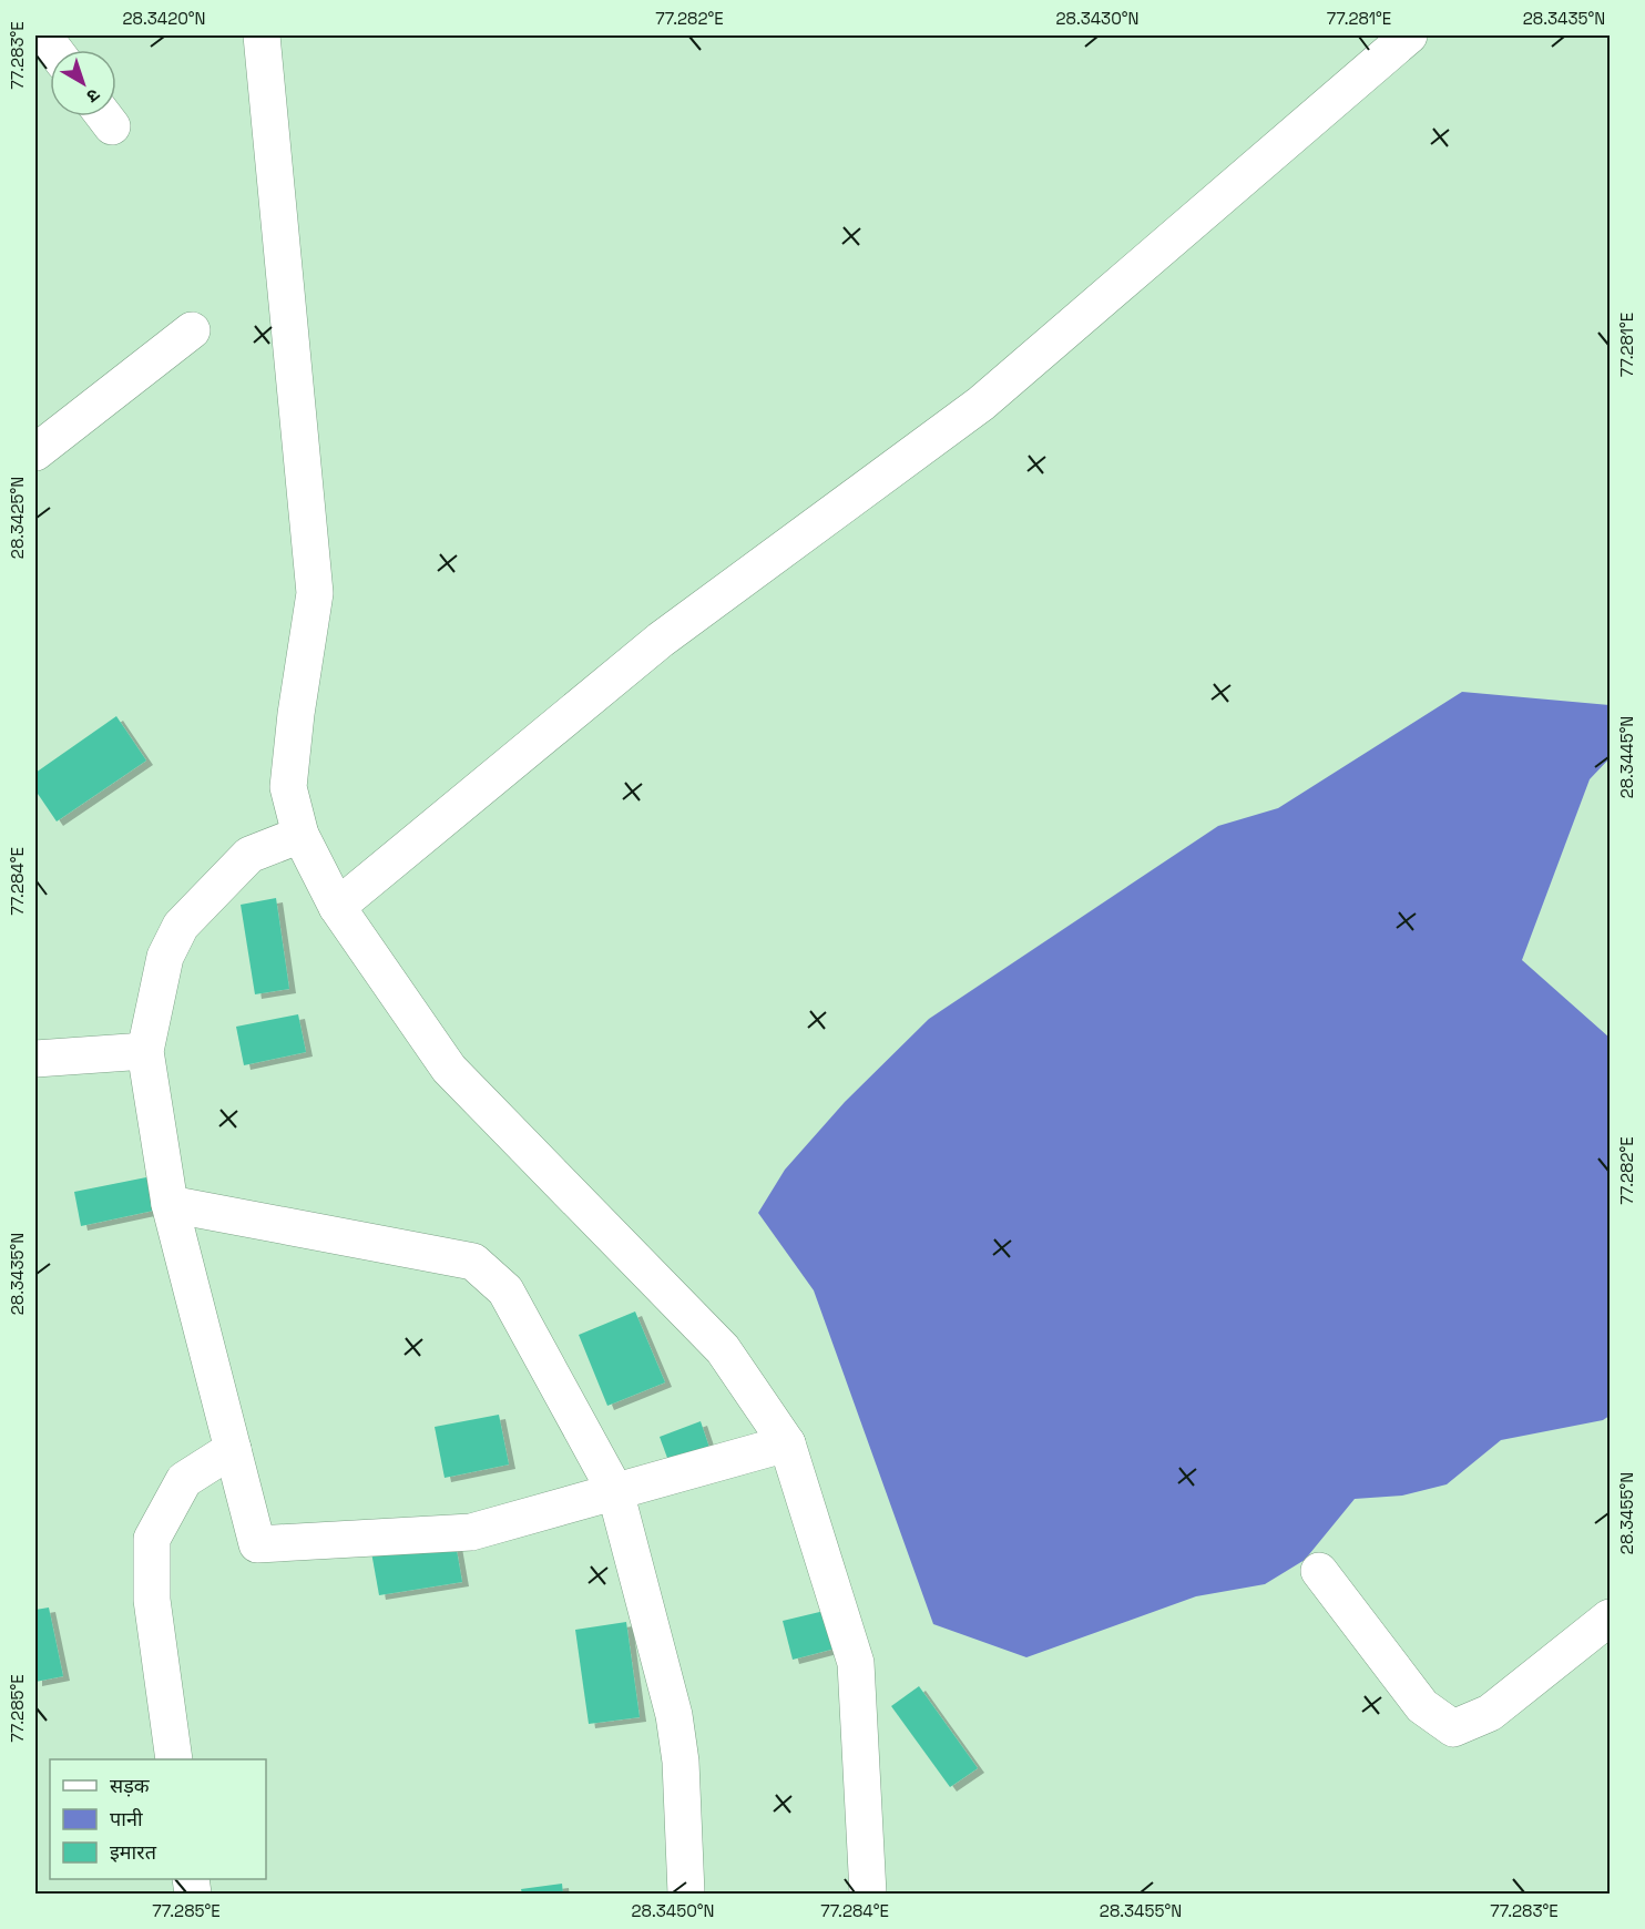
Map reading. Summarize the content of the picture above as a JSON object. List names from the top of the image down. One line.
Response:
{"legend":["सड़क","पानी","इमारत"],"north":"bottom right","coordinates":["28.3420°N","77.282°E","28.3430°N","77.281°E","28.3435°N","77.283°E","28.3425°N","28.3445°N","77.284°E","28.3455°N","77.285°E","28.3450°N"]}
